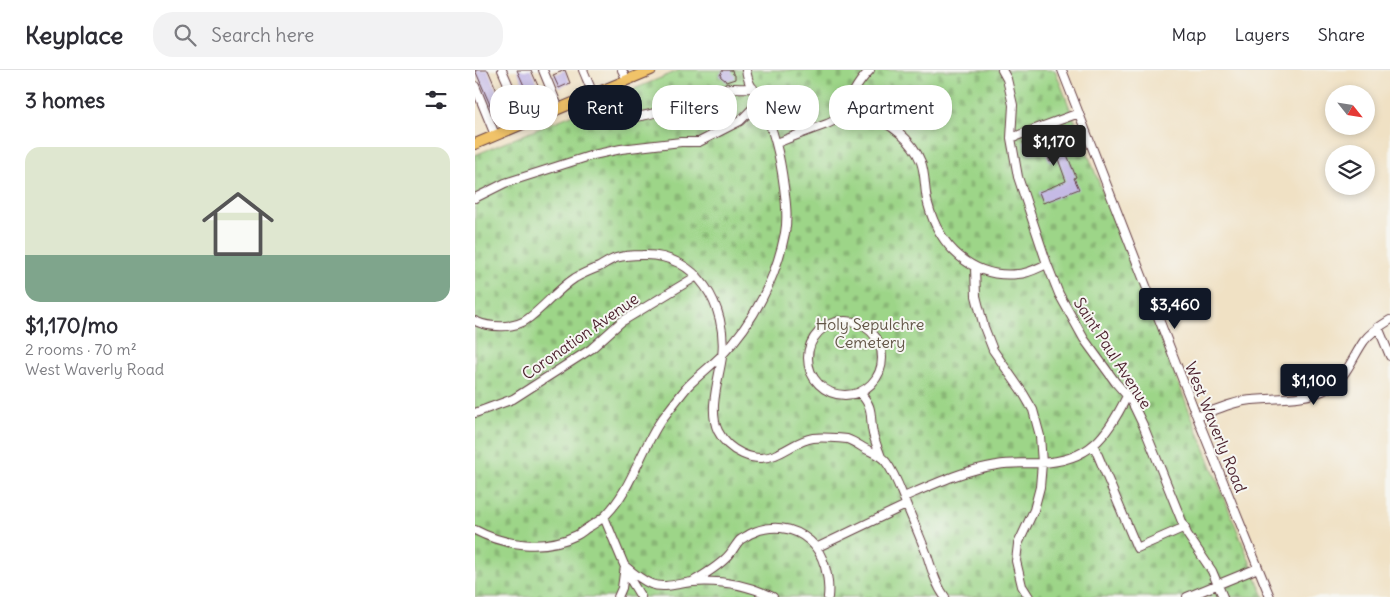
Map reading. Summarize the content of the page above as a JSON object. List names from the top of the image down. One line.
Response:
{"streets":{"street":["Coronation Avenue","Saint Paul Avenue","West Waverly Road"]},"parks":["Holy Sepulchre Cemetery"],"north":"bottom right","page":{"header":"Keyplace","search":"Search here","nav":["Map","Layers","Share"],"heading":"3 homes","chip":["Buy","Rent","Filters","New","Apartment"],"price":["$1,170","$3,460","$1,100"],"list":[{"name":"$1,170/mo","note":"2 rooms · 70 m² · West Waverly Road"}]}}
